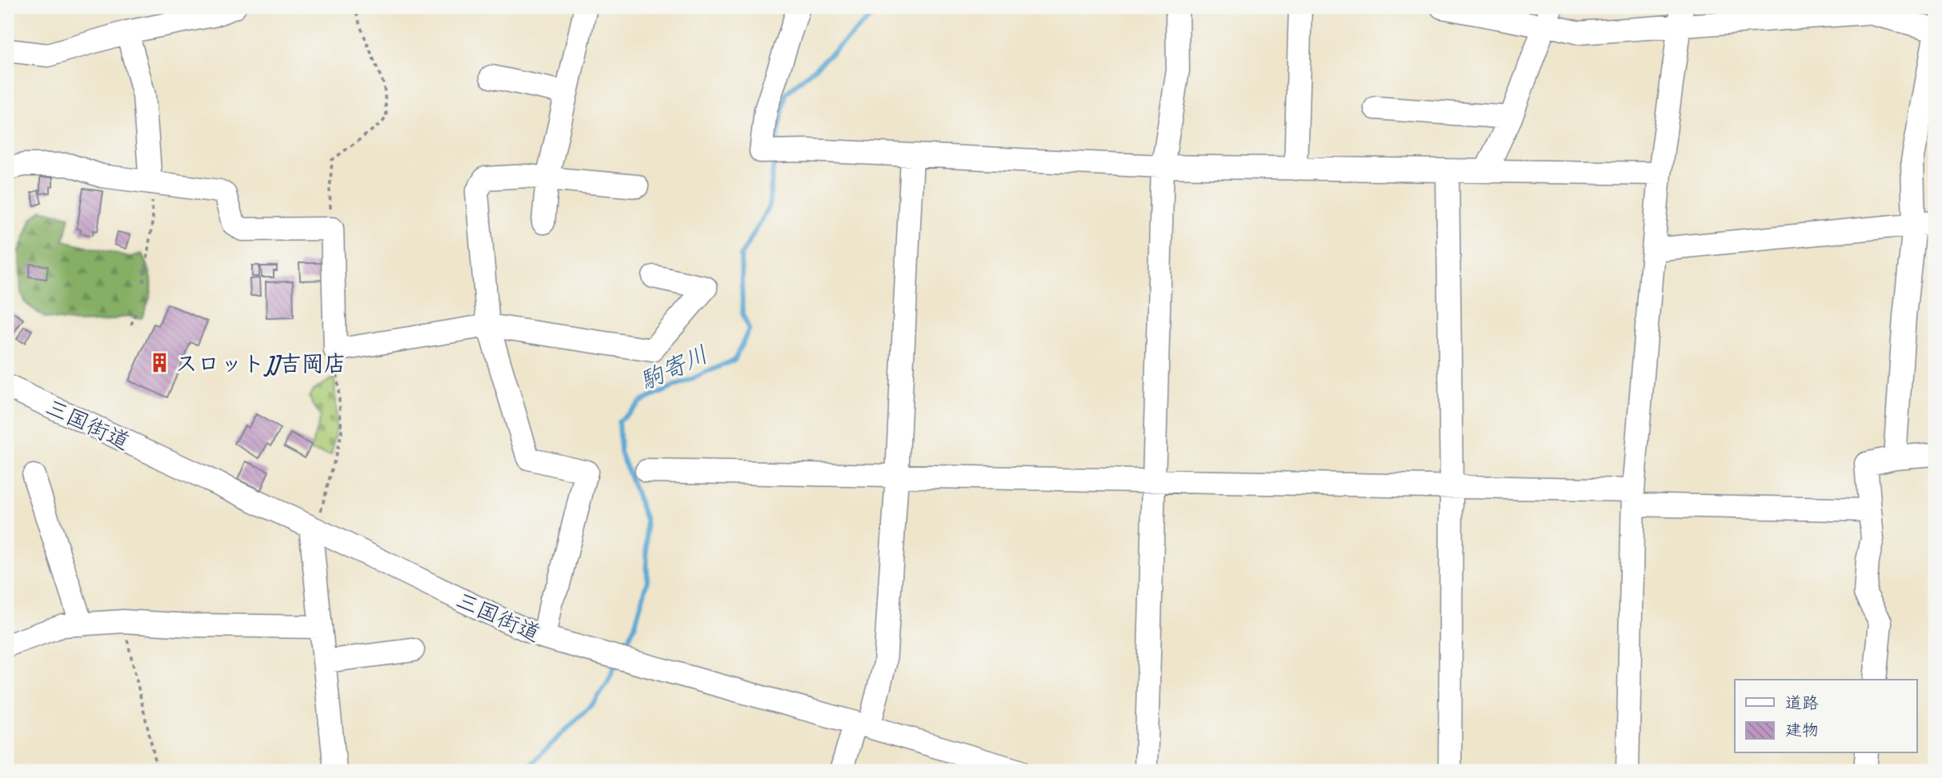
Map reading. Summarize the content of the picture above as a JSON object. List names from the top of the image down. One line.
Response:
{"streets":{"street":["三国街道"]},"water":["駒寄川"],"places":{"building":["スロットJJ吉岡店"]},"legend":["道路","建物"]}
